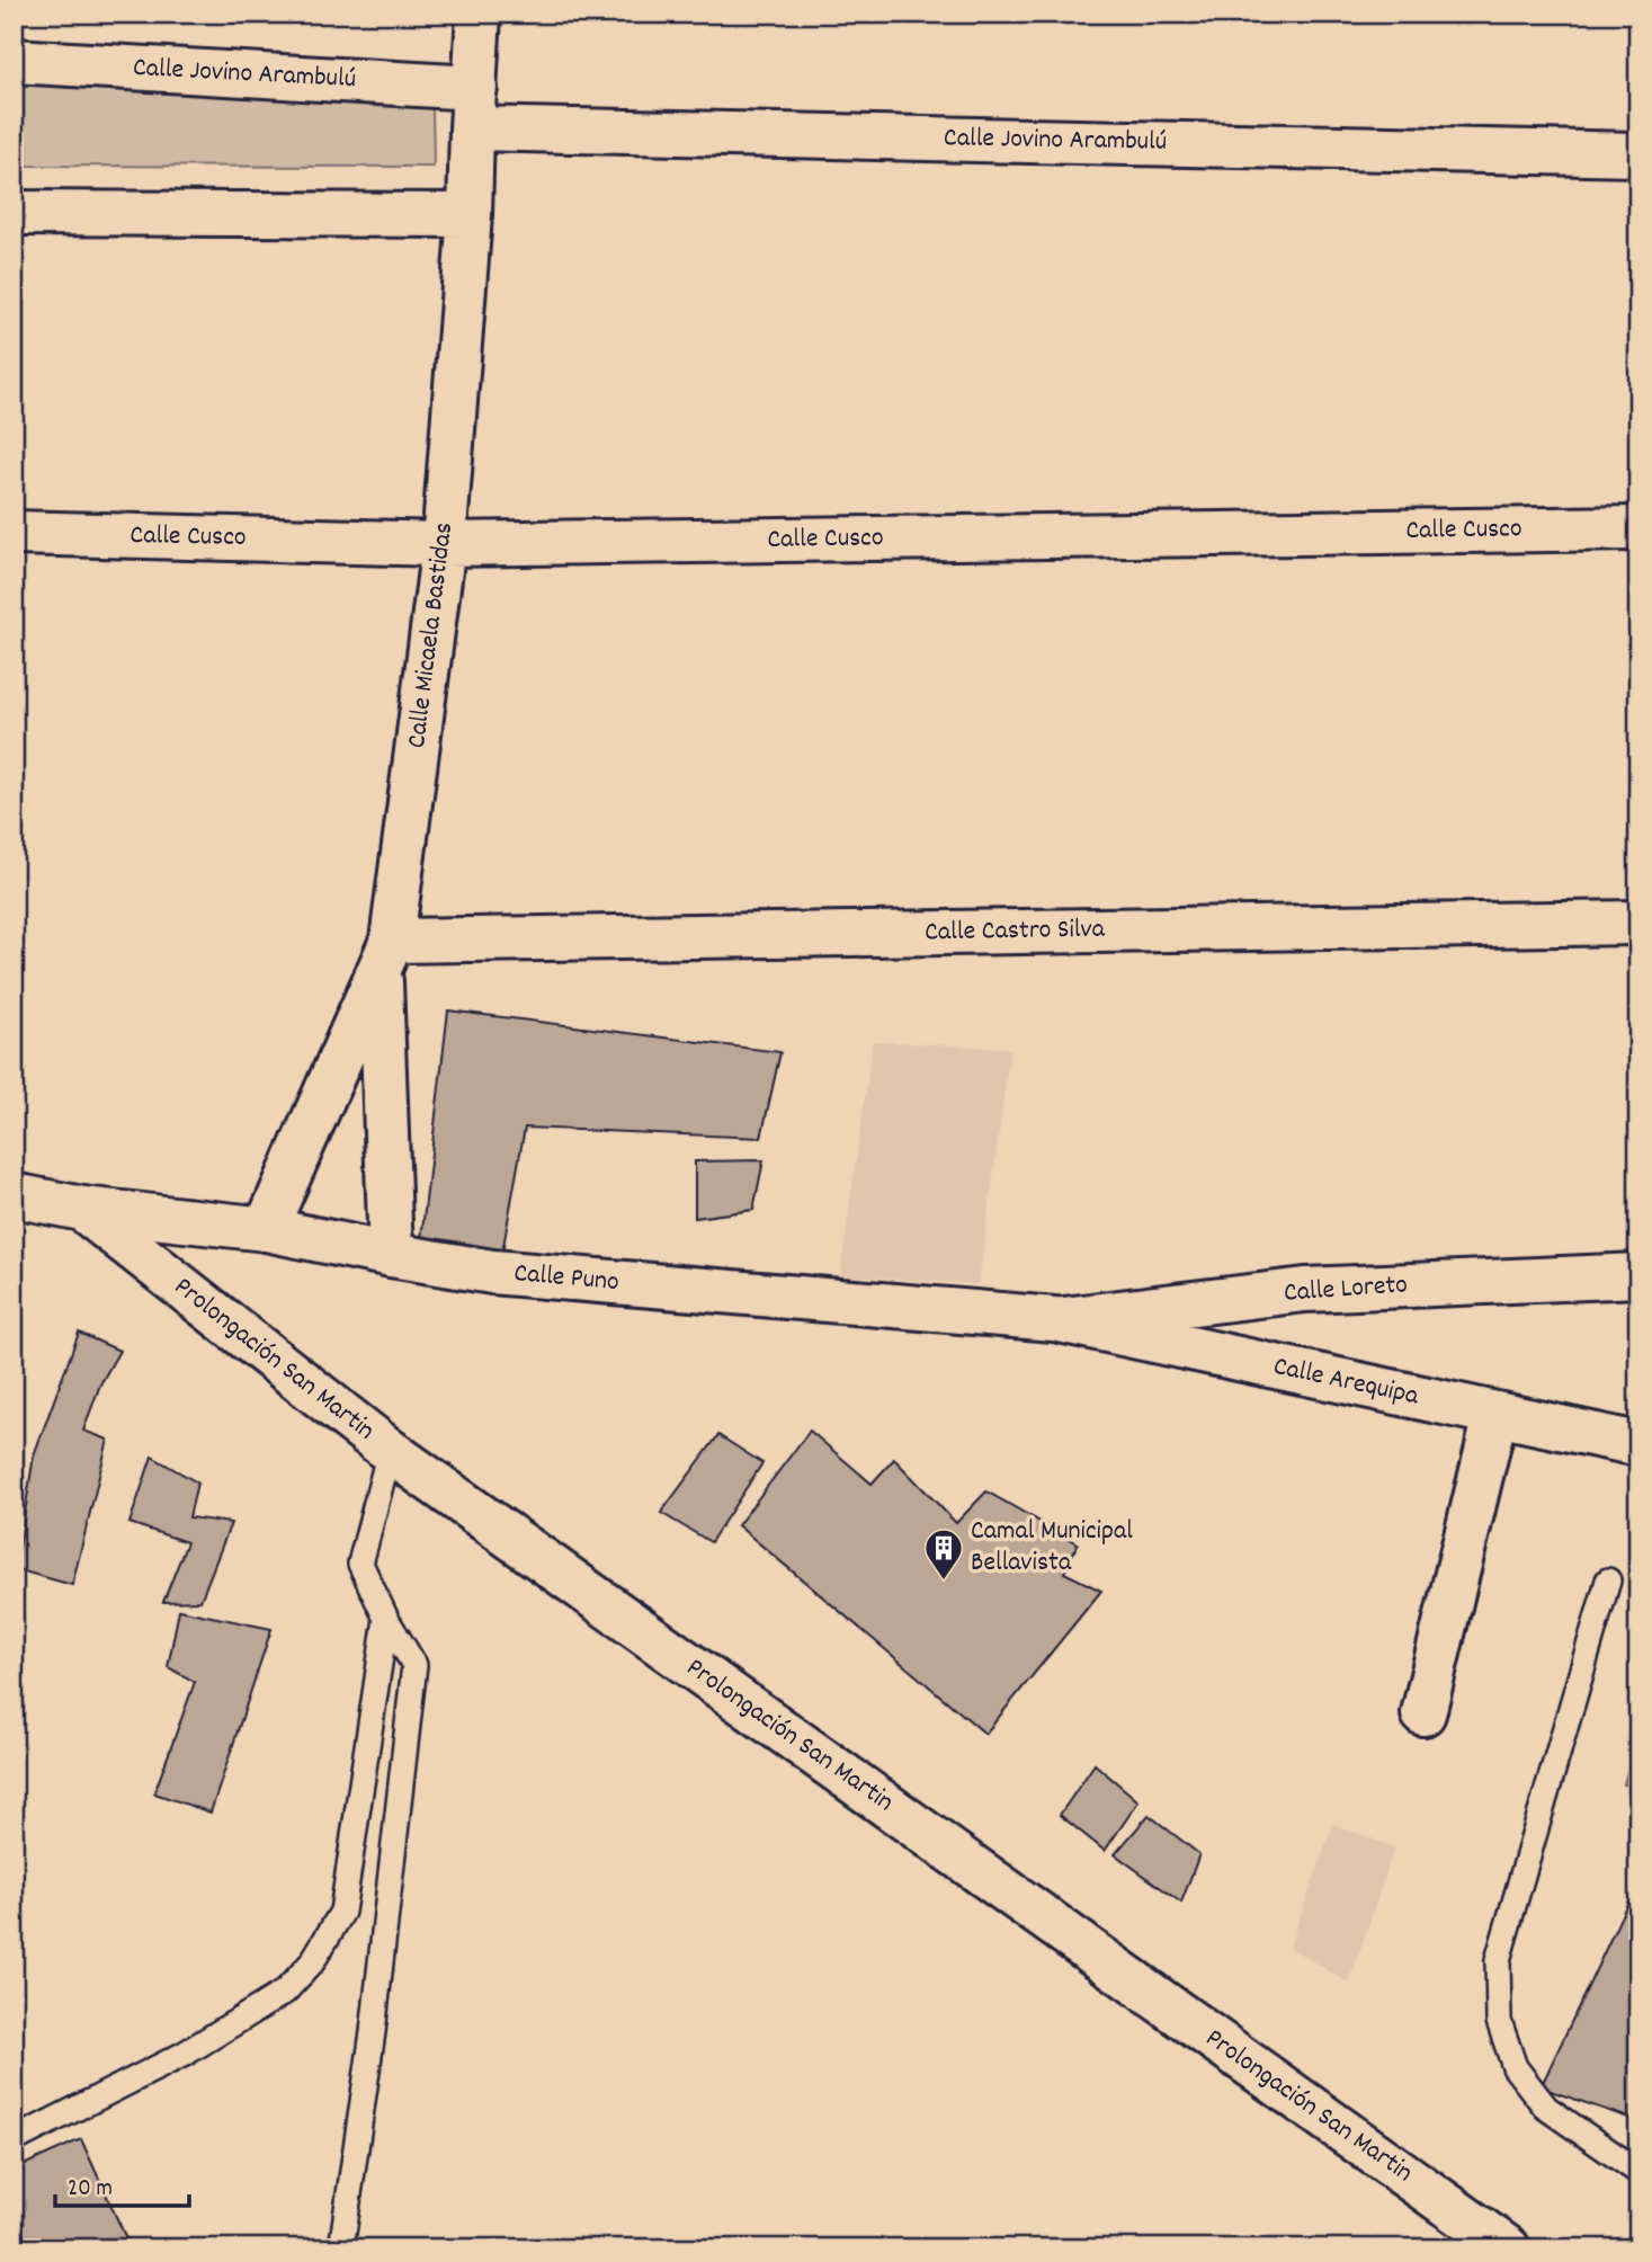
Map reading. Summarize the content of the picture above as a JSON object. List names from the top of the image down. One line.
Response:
{"streets":{"street":["Calle Jovino Arambulú","Calle Cusco","Calle Micaela Bastidas","Calle Castro Silva","Calle Puno","Calle Loreto","Prolongación San Martin","Calle Arequipa"]},"crossings":[["Calle Jovino Arambulú","Calle Micaela Bastidas"],["Calle Cusco","Calle Micaela Bastidas"],["Calle Micaela Bastidas","Calle Castro Silva"],["Calle Micaela Bastidas","Calle Puno"],["Calle Puno","Calle Loreto"],["Calle Puno","Prolongación San Martin"],["Calle Puno","Calle Arequipa"],["Calle Loreto","Calle Arequipa"]],"places":{"building":["Camal Municipal Bellavista"]},"scale_bar":"20 m"}
